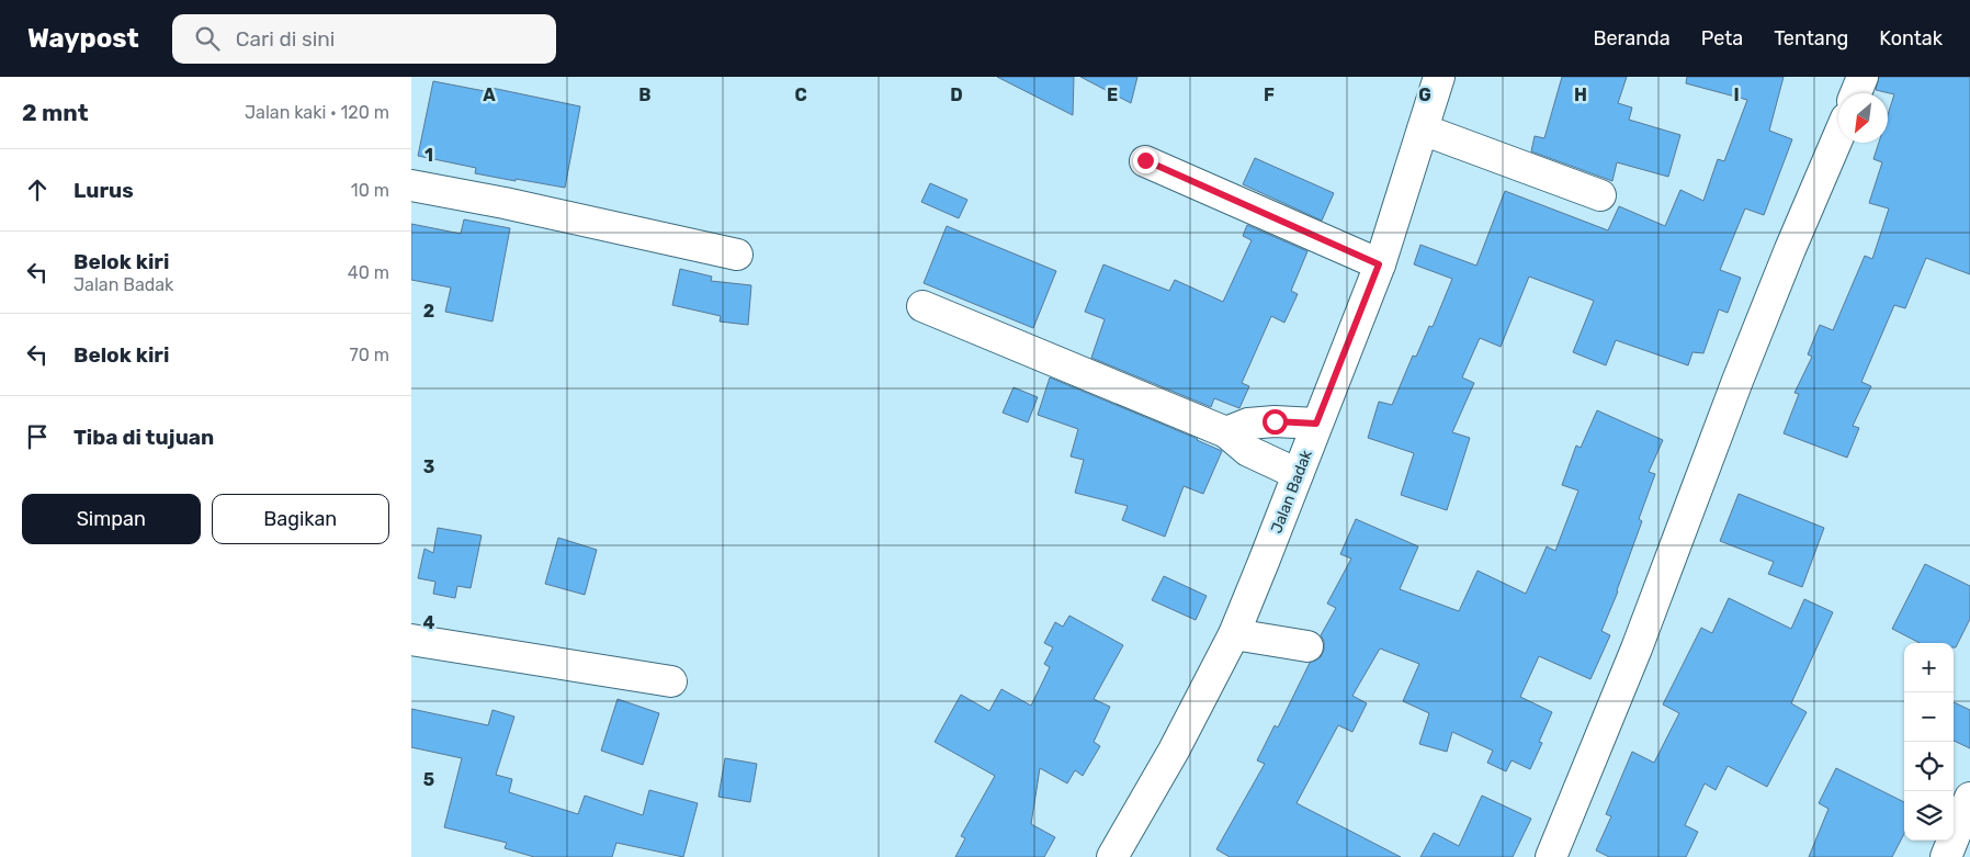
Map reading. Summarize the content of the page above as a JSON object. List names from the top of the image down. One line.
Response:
{"streets":{"street":["Jalan Badak"]},"north":"bottom left","page":{"header":"Waypost","search":"Cari di sini","nav":["Beranda","Peta","Tentang","Kontak"],"heading":["2 mnt","Jalan kaki · 120 m"],"list":[["Lurus","10 m"],["Belok kiri","Jalan Badak","40 m"],["Belok kiri","70 m"],"Tiba di tujuan"],"buttons":["Simpan","Bagikan"],"map_buttons":["+","−"]},"grid":{"columns":["A","B","C","D","E","F","G","H","I"],"rows":["1","2","3","4","5"]}}
